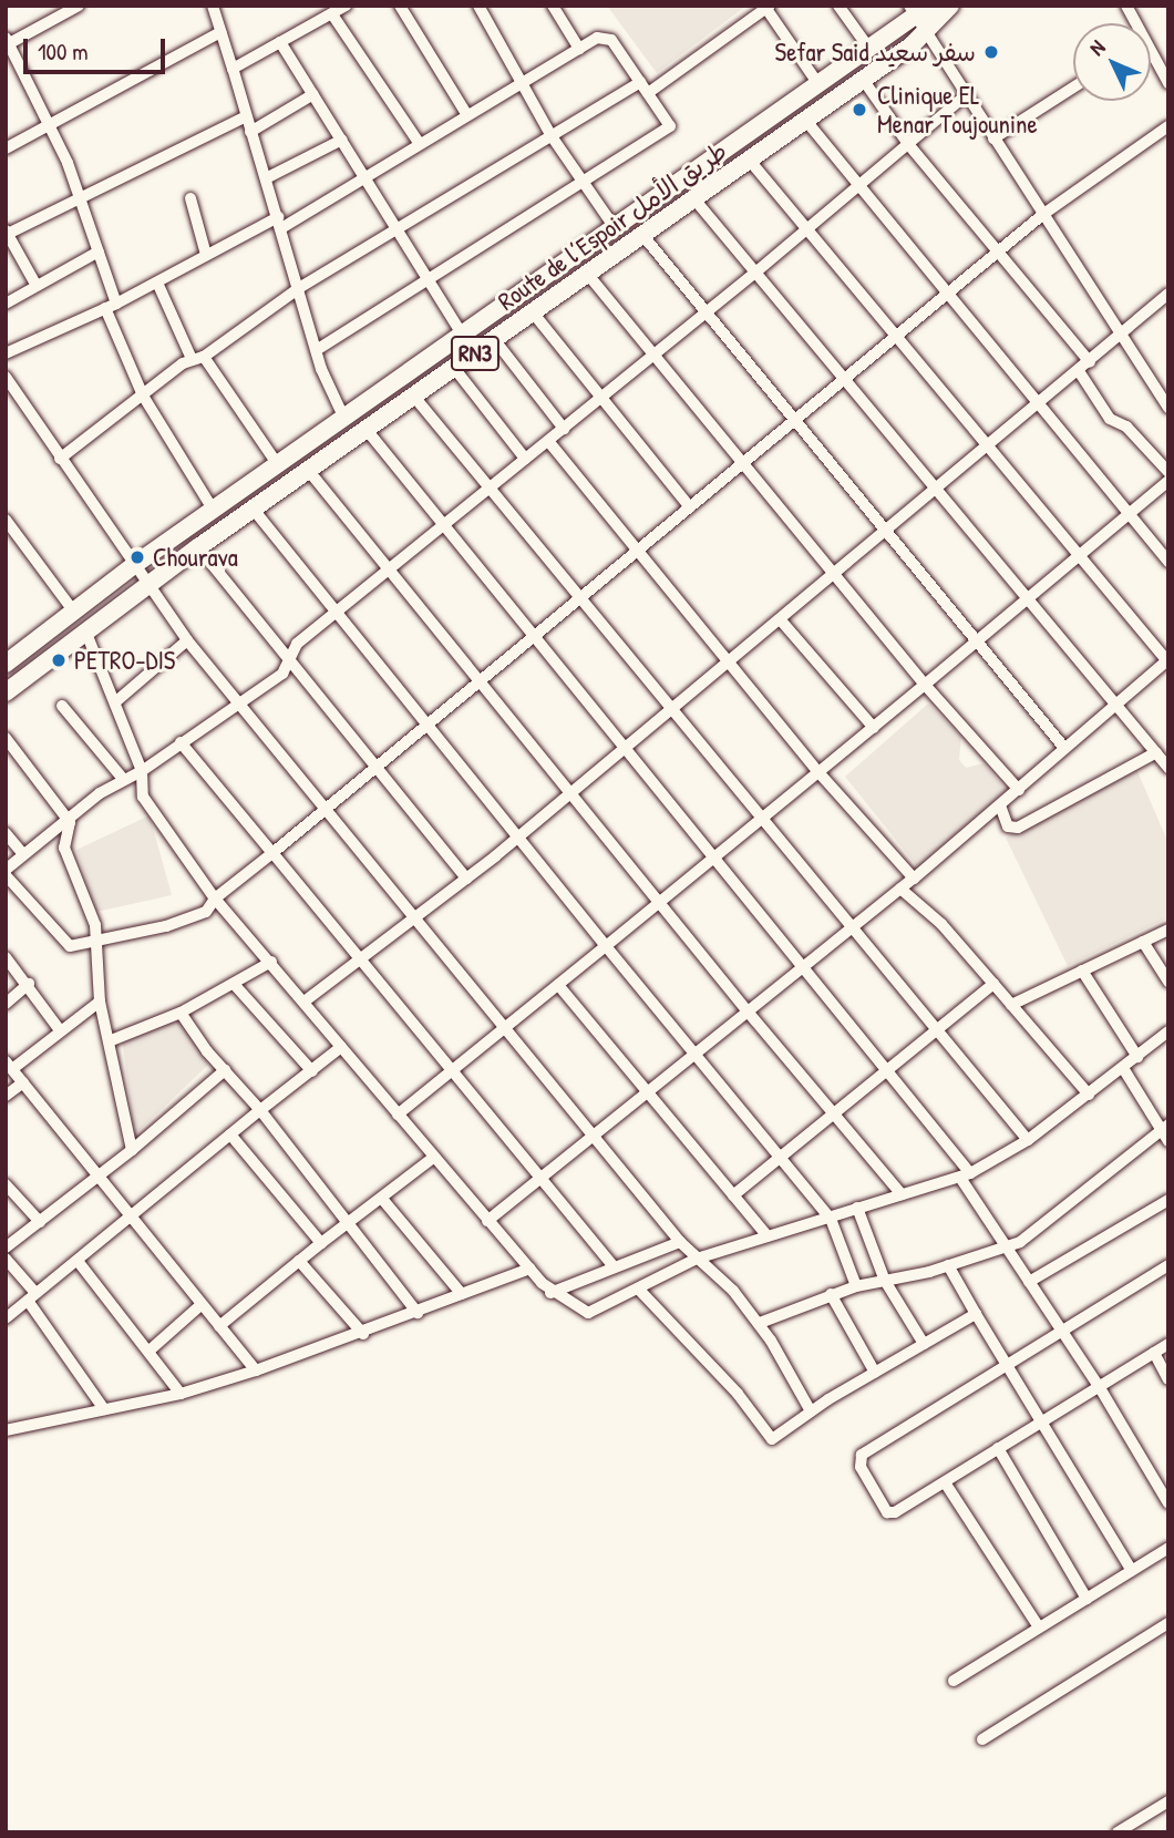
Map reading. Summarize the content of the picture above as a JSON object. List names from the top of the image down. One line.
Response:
{"streets":{"highway":["Route de l’Espoir طريق الأمل","RN3"]},"places":["Sefar Said سفر سعيد","Clinique EL Menar Toujounine","Chourava","PETRO-DIS"],"scale_bar":"100 m","north":"top left"}
